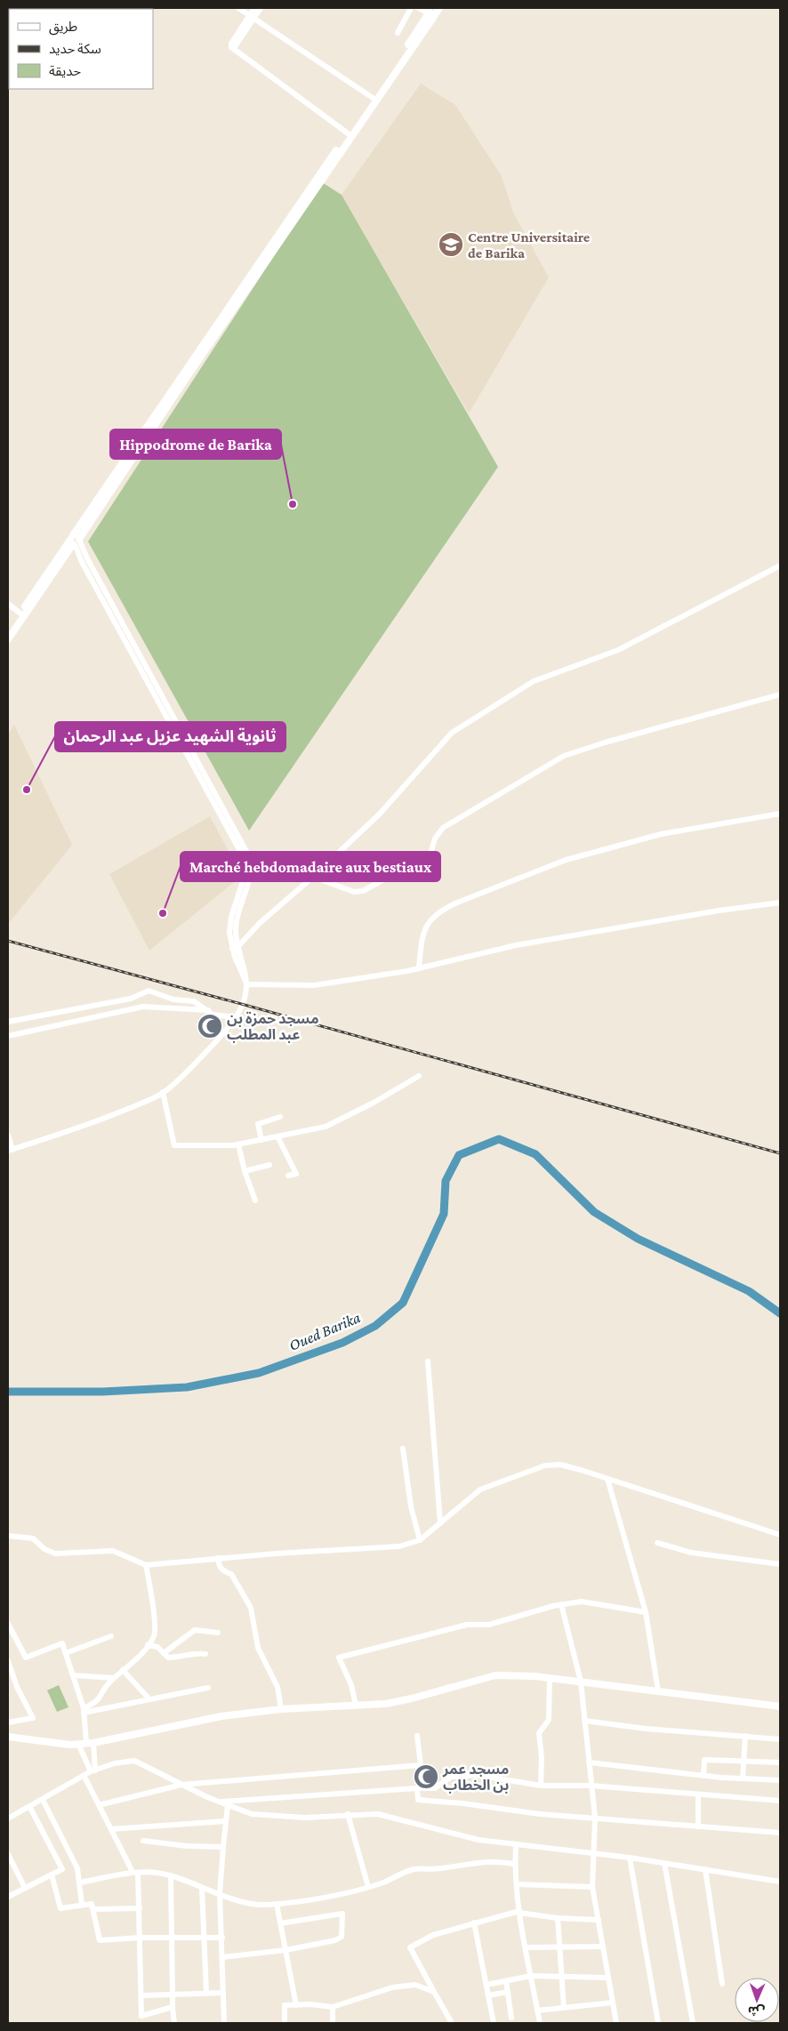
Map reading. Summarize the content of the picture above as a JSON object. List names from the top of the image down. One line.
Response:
{"water":["Oued Barika"],"places":{"school or university":["Centre Universitaire de Barika"],"other":["Hippodrome de Barika","ثانوية الشهيد عزيل عبد الرحمان","Marché hebdomadaire aux bestiaux"],"mosque":["مسجد حمزة بن عبد المطلب","مسجد عمر بن الخطاب"]},"legend":["طريق","سكة حديد","حديقة"],"north":"bottom"}
